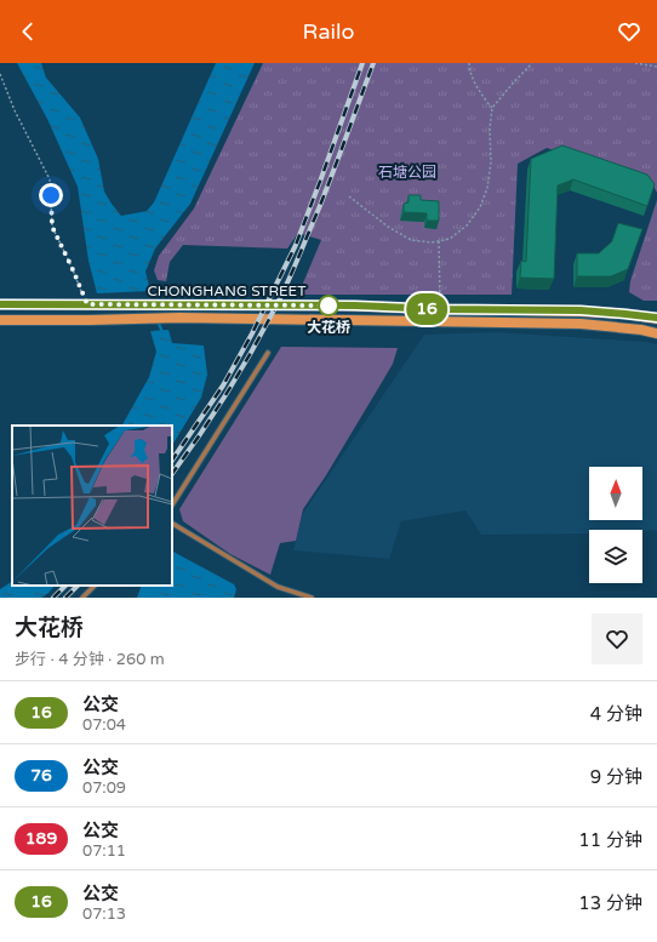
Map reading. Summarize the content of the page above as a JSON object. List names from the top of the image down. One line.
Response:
{"streets":{"main road":["CHONGHANG STREET"]},"parks":["石塘公园"],"places":["大花桥"],"lines":["bus line 16"],"north":"top","page":{"header":"Railo","on_map":"16","heading":["大花桥","步行 · 4 分钟 · 260 m"],"list":[{"mark":"16","name":"公交","note":"07:04","value":"4 分钟"},{"mark":"76","name":"公交","note":"07:09","value":"9 分钟"},{"mark":"189","name":"公交","note":"07:11","value":"11 分钟"},{"mark":"16","name":"公交","note":"07:13","value":"13 分钟"}]}}
